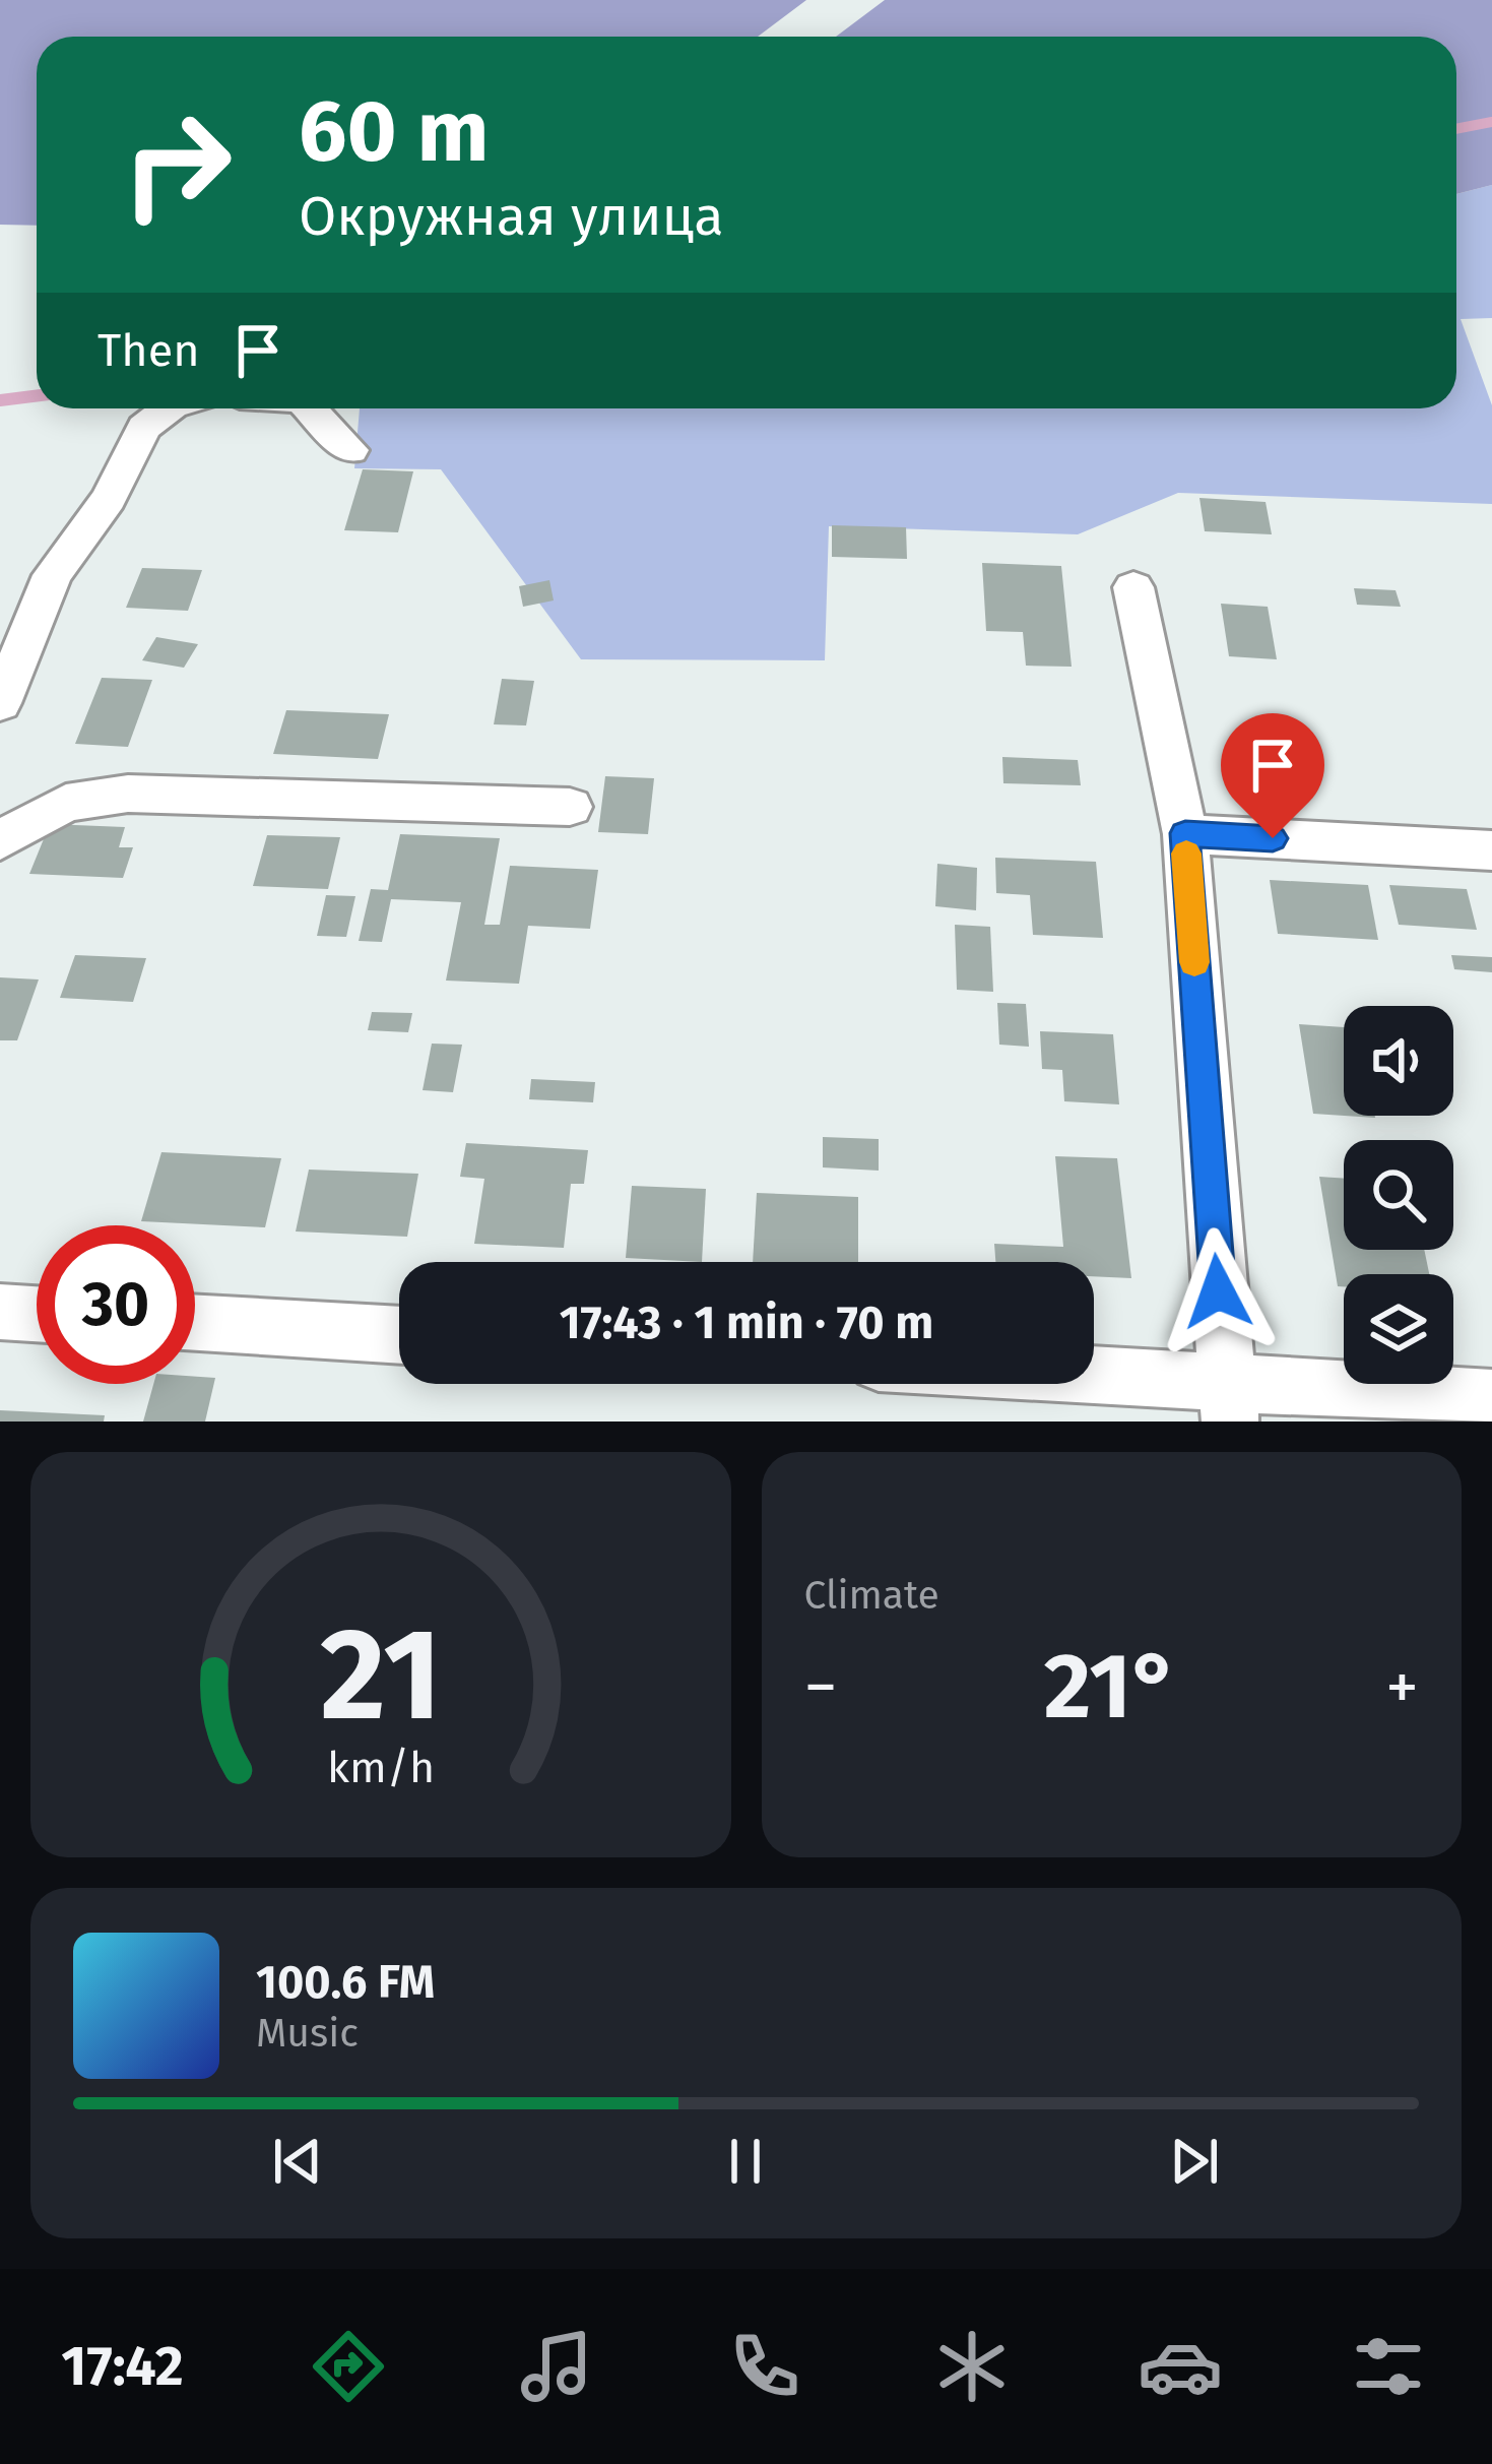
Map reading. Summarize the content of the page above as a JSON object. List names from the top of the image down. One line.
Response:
{"page":{"turn":["60 m","Окружная улица"],"then":"Then","limit":"30","trip":"17:43 · 1 min · 70 m","tile":"Climate","heat":["−","21°","+"],"song":["100.6 FM","Music"],"tabs":"17:42","gauge":["21","km/h"]}}
